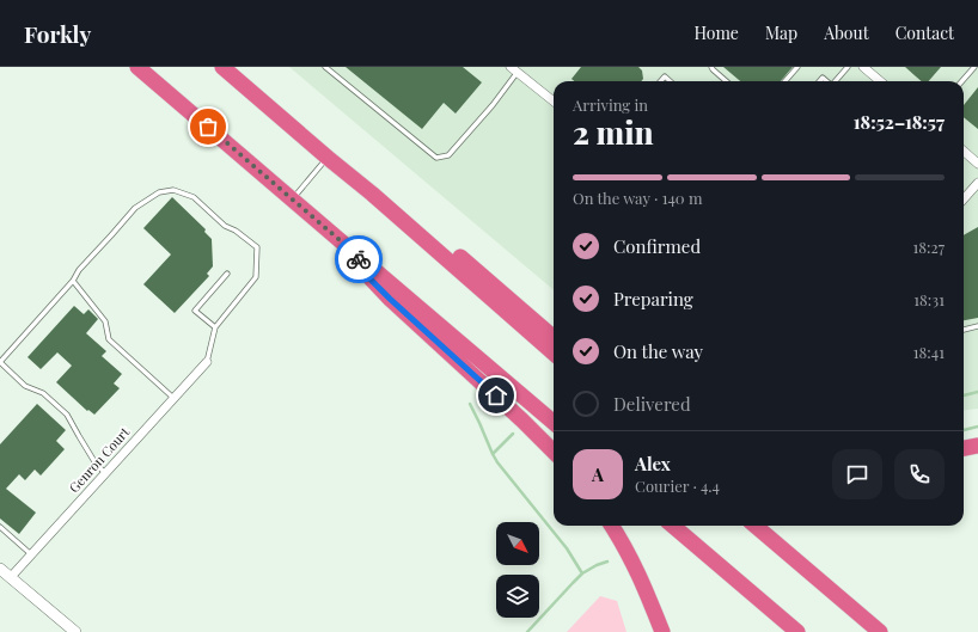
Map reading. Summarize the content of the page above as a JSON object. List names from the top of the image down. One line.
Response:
{"streets":{"street":["Genron Court"]},"north":"bottom right","page":{"header":"Forkly","nav":["Home","Map","About","Contact"],"heading":["2 min","Arriving in","18:52–18:57"],"panel":["Alex","Courier · 4.4"],"bar":"On the way · 140 m","list":[["Confirmed","18:27"],["Preparing","18:31"],["On the way","18:41"],"Delivered"],"round":"A"}}
